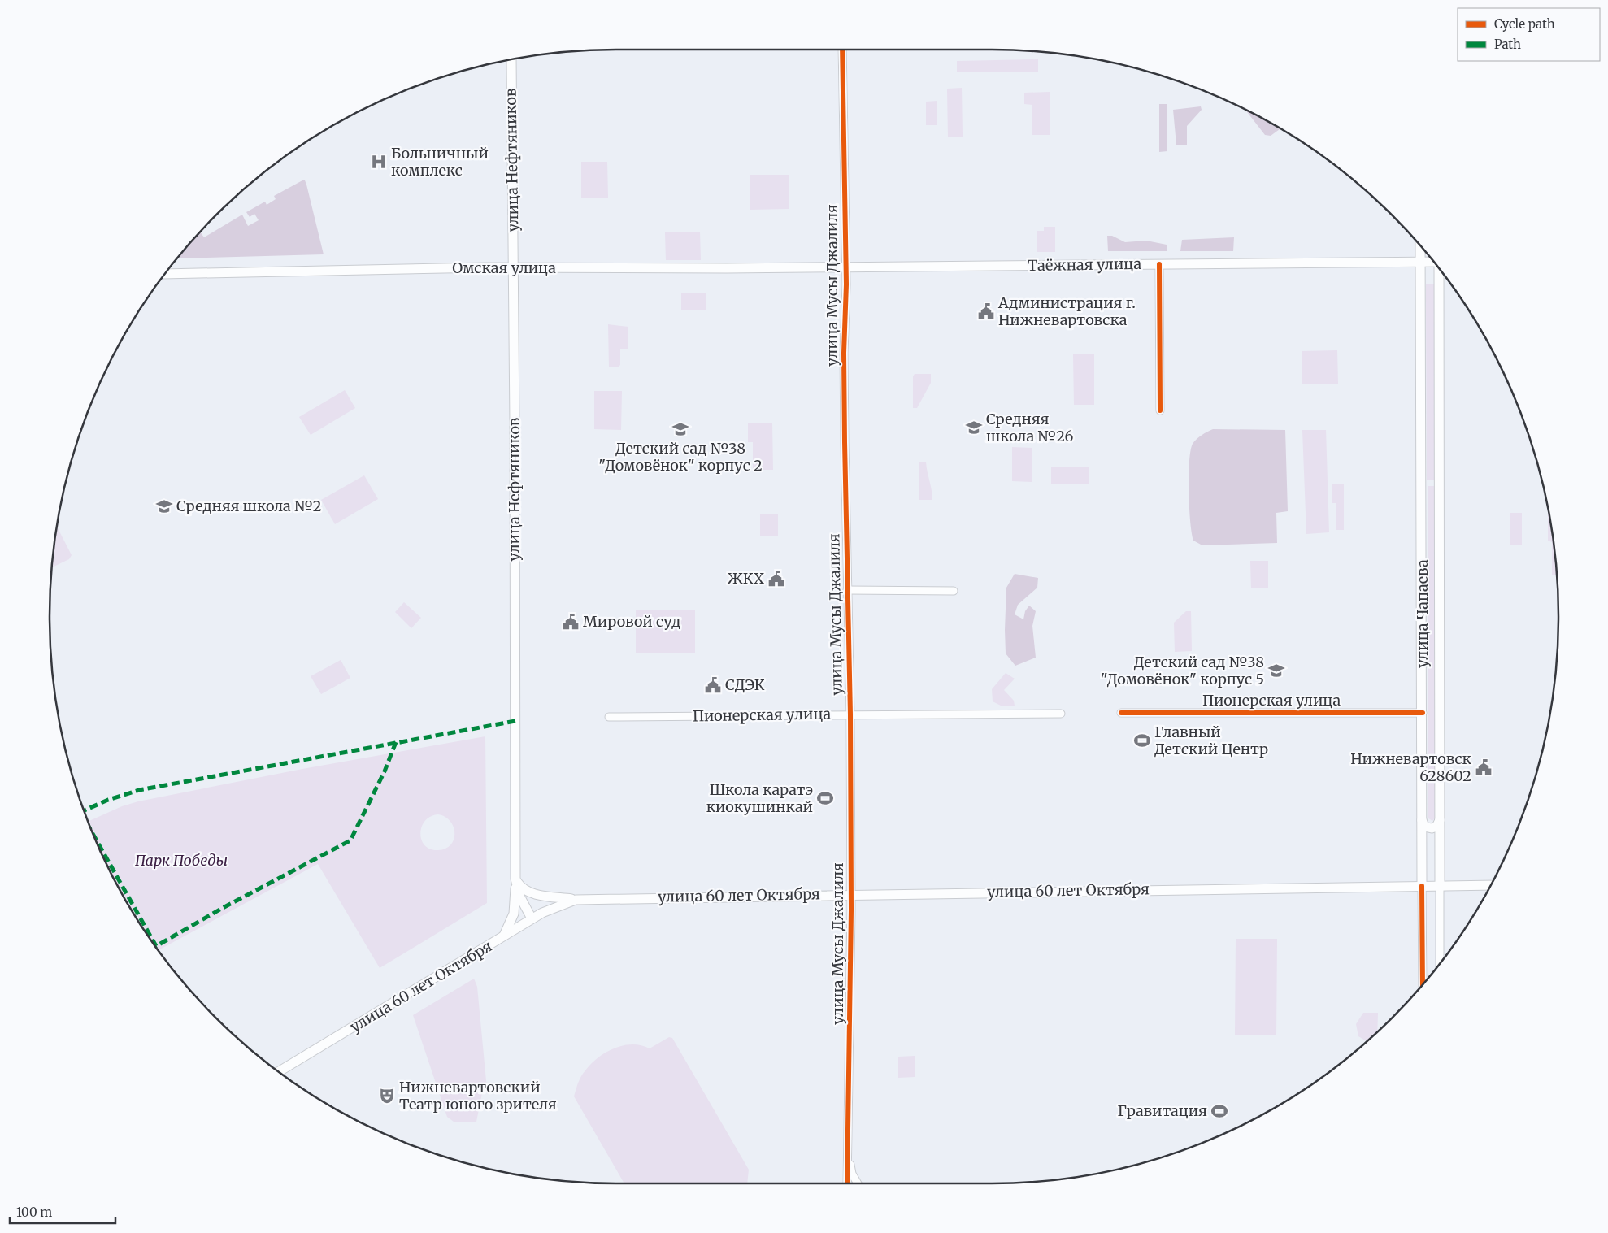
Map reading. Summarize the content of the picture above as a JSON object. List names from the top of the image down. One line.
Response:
{"streets":{"main road":["улица Нефтяников","Таёжная улица","Омская улица","улица Чапаева","улица 60 лет Октября"],"street":["улица Мусы Джалиля","Пионерская улица"]},"crossings":[["улица Нефтяников","Омская улица"],["улица Нефтяников","улица 60 лет Октября"],["Таёжная улица","Омская улица"],["Таёжная улица","улица Мусы Джалиля"],["Таёжная улица","улица Чапаева"],["Омская улица","улица Мусы Джалиля"],["улица Мусы Джалиля","Пионерская улица"],["улица Мусы Джалиля","улица 60 лет Октября"],["улица Чапаева","Пионерская улица"],["улица Чапаева","улица 60 лет Октября"]],"parks":["Парк Победы"],"places":{"hospital":["Больничный комплекс"],"public building":["Администрация г. Нижневартовска","ЖКХ","Мировой суд","СДЭК","Нижневартовск 628602"],"school or university":["Средняя школа №26","Детский сад №38 \"Домовёнок\" корпус 2","Средняя школа №2","Детский сад №38 \"Домовёнок\" корпус 5"],"sports":["Главный Детский Центр","Школа каратэ киокушинкай","Гравитация"],"theatre":["Нижневартовский Театр юного зрителя"]},"legend":["Cycle path","Path"],"scale_bar":"100 m"}
